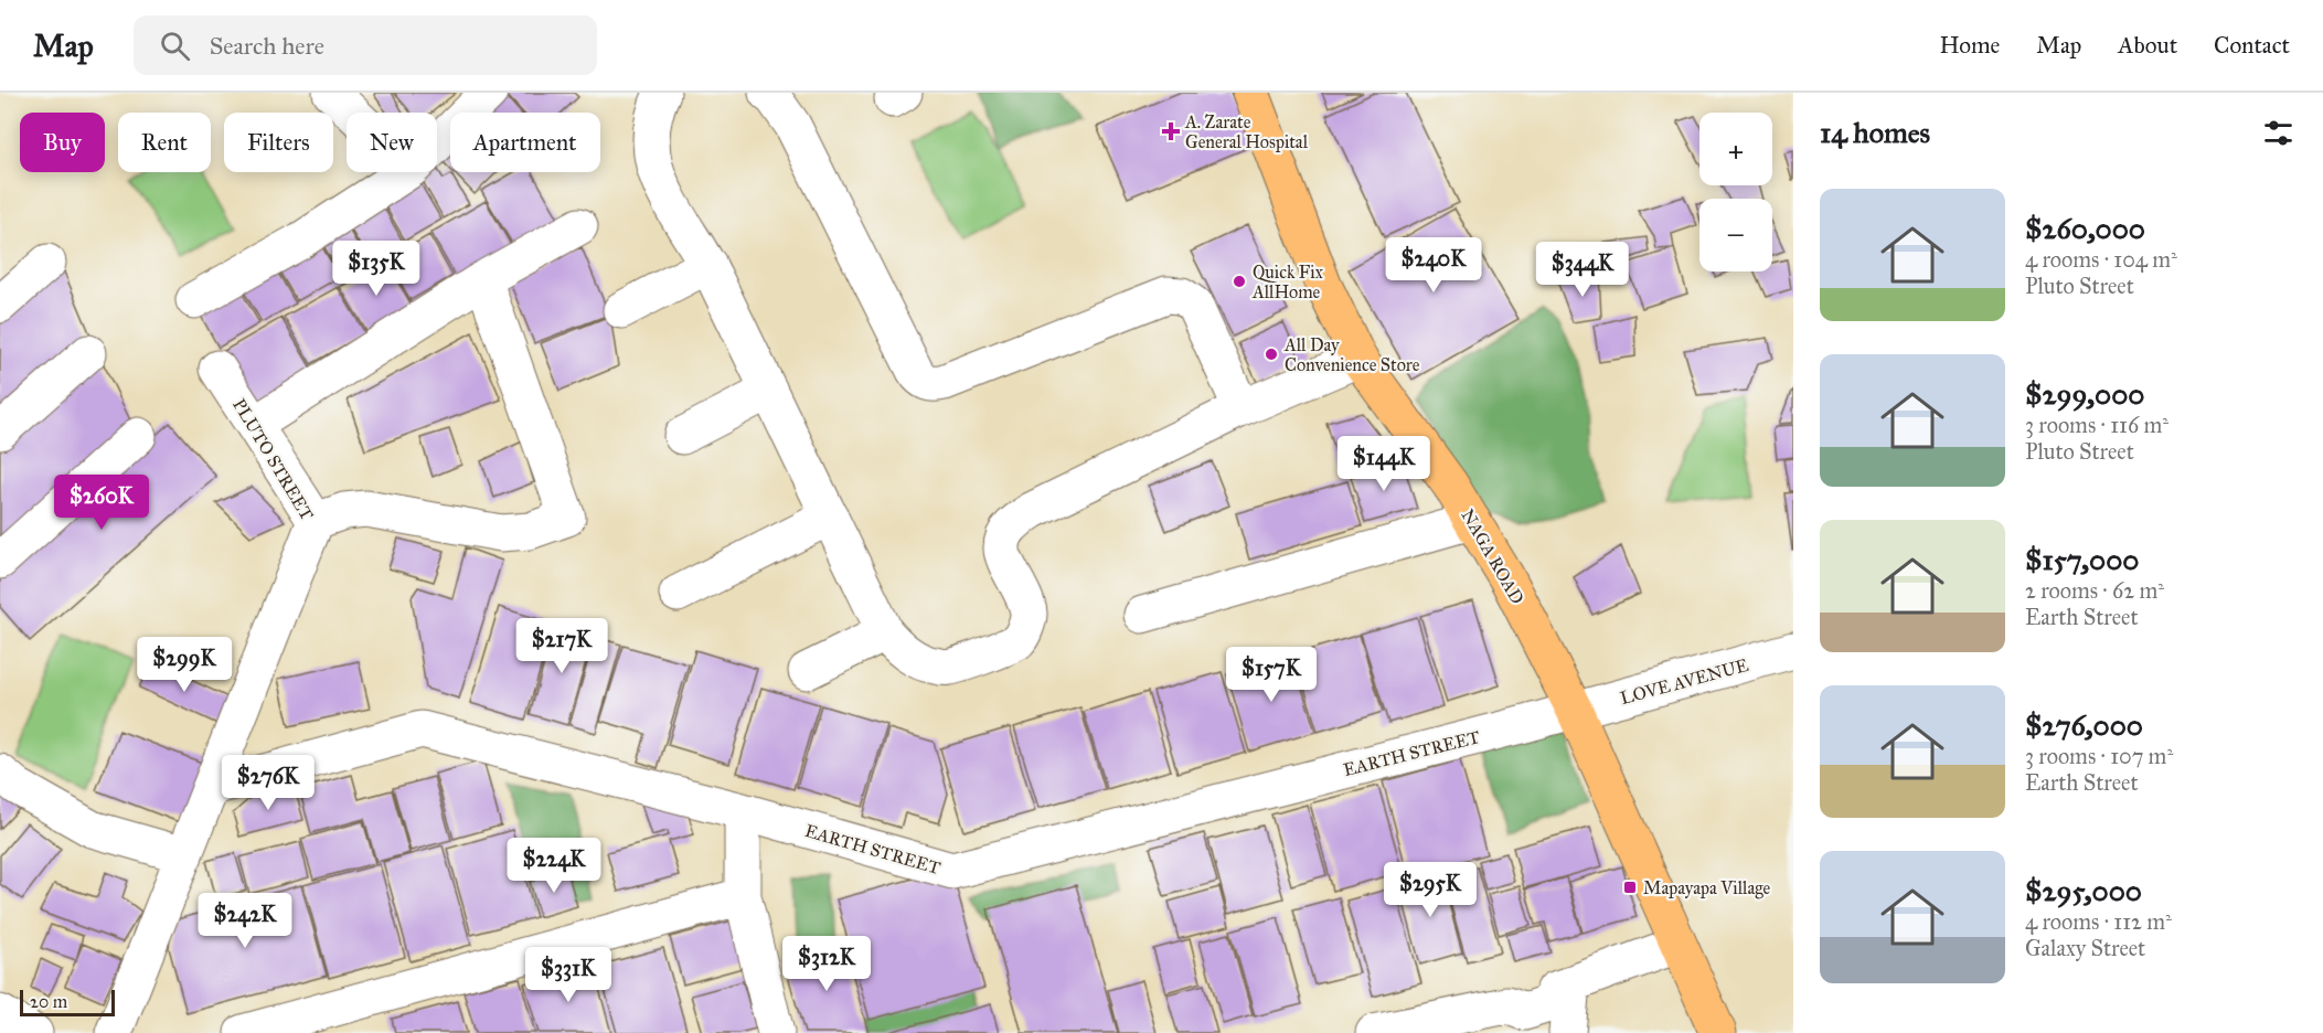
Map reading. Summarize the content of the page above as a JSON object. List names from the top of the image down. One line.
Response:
{"streets":{"main road":["NAGA ROAD"],"street":["PLUTO STREET","LOVE AVENUE","EARTH STREET"]},"crossings":[["PLUTO STREET","EARTH STREET"],["NAGA ROAD","LOVE AVENUE"],["NAGA ROAD","EARTH STREET"],["LOVE AVENUE","EARTH STREET"]],"places":{"health":["A. Zarate General Hospital"],"other":["Quick Fix AllHome","All Day Convenience Store"],"transit":["Mapayapa Village"]},"scale_bar":"20 m","page":{"header":"Map","search":"Search here","nav":["Home","Map","About","Contact"],"heading":"14 homes","map_buttons":["+","−"],"chip":["Buy","Rent","Filters","New","Apartment"],"list":[{"name":"$260,000","note":"4 rooms · 104 m² · Pluto Street"},{"name":"$299,000","note":"3 rooms · 116 m² · Pluto Street"},{"name":"$157,000","note":"2 rooms · 62 m² · Earth Street"},{"name":"$276,000","note":"3 rooms · 107 m² · Earth Street"},{"name":"$295,000","note":"4 rooms · 112 m² · Galaxy Street"}],"price":["$240K","$135K","$344K","$144K","$260K","$217K","$299K","$157K","$276K","$224K","$295K","$242K","$312K","$331K"],"scale":"20 m"}}
